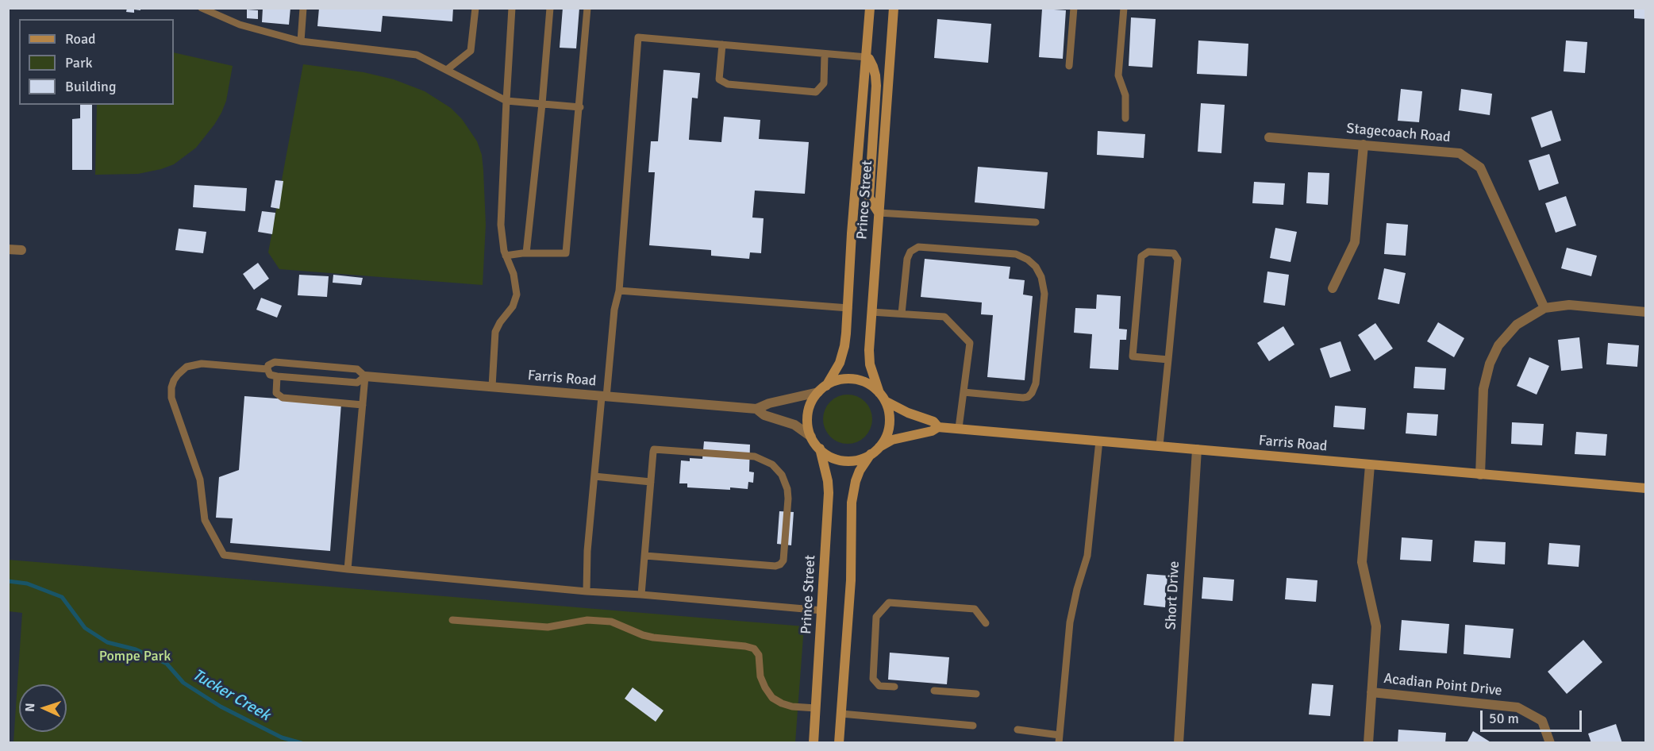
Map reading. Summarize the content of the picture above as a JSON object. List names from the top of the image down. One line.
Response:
{"streets":{"main road":["Prince Street","Farris Road"],"street":["Stagecoach Road","Short Drive","Acadian Point Drive"]},"crossings":[["Prince Street","Farris Road"],["Farris Road","Short Drive"]],"water":["Tucker Creek"],"parks":["Pompe Park"],"legend":["Road","Park","Building"],"scale_bar":"50 m","north":"left"}
